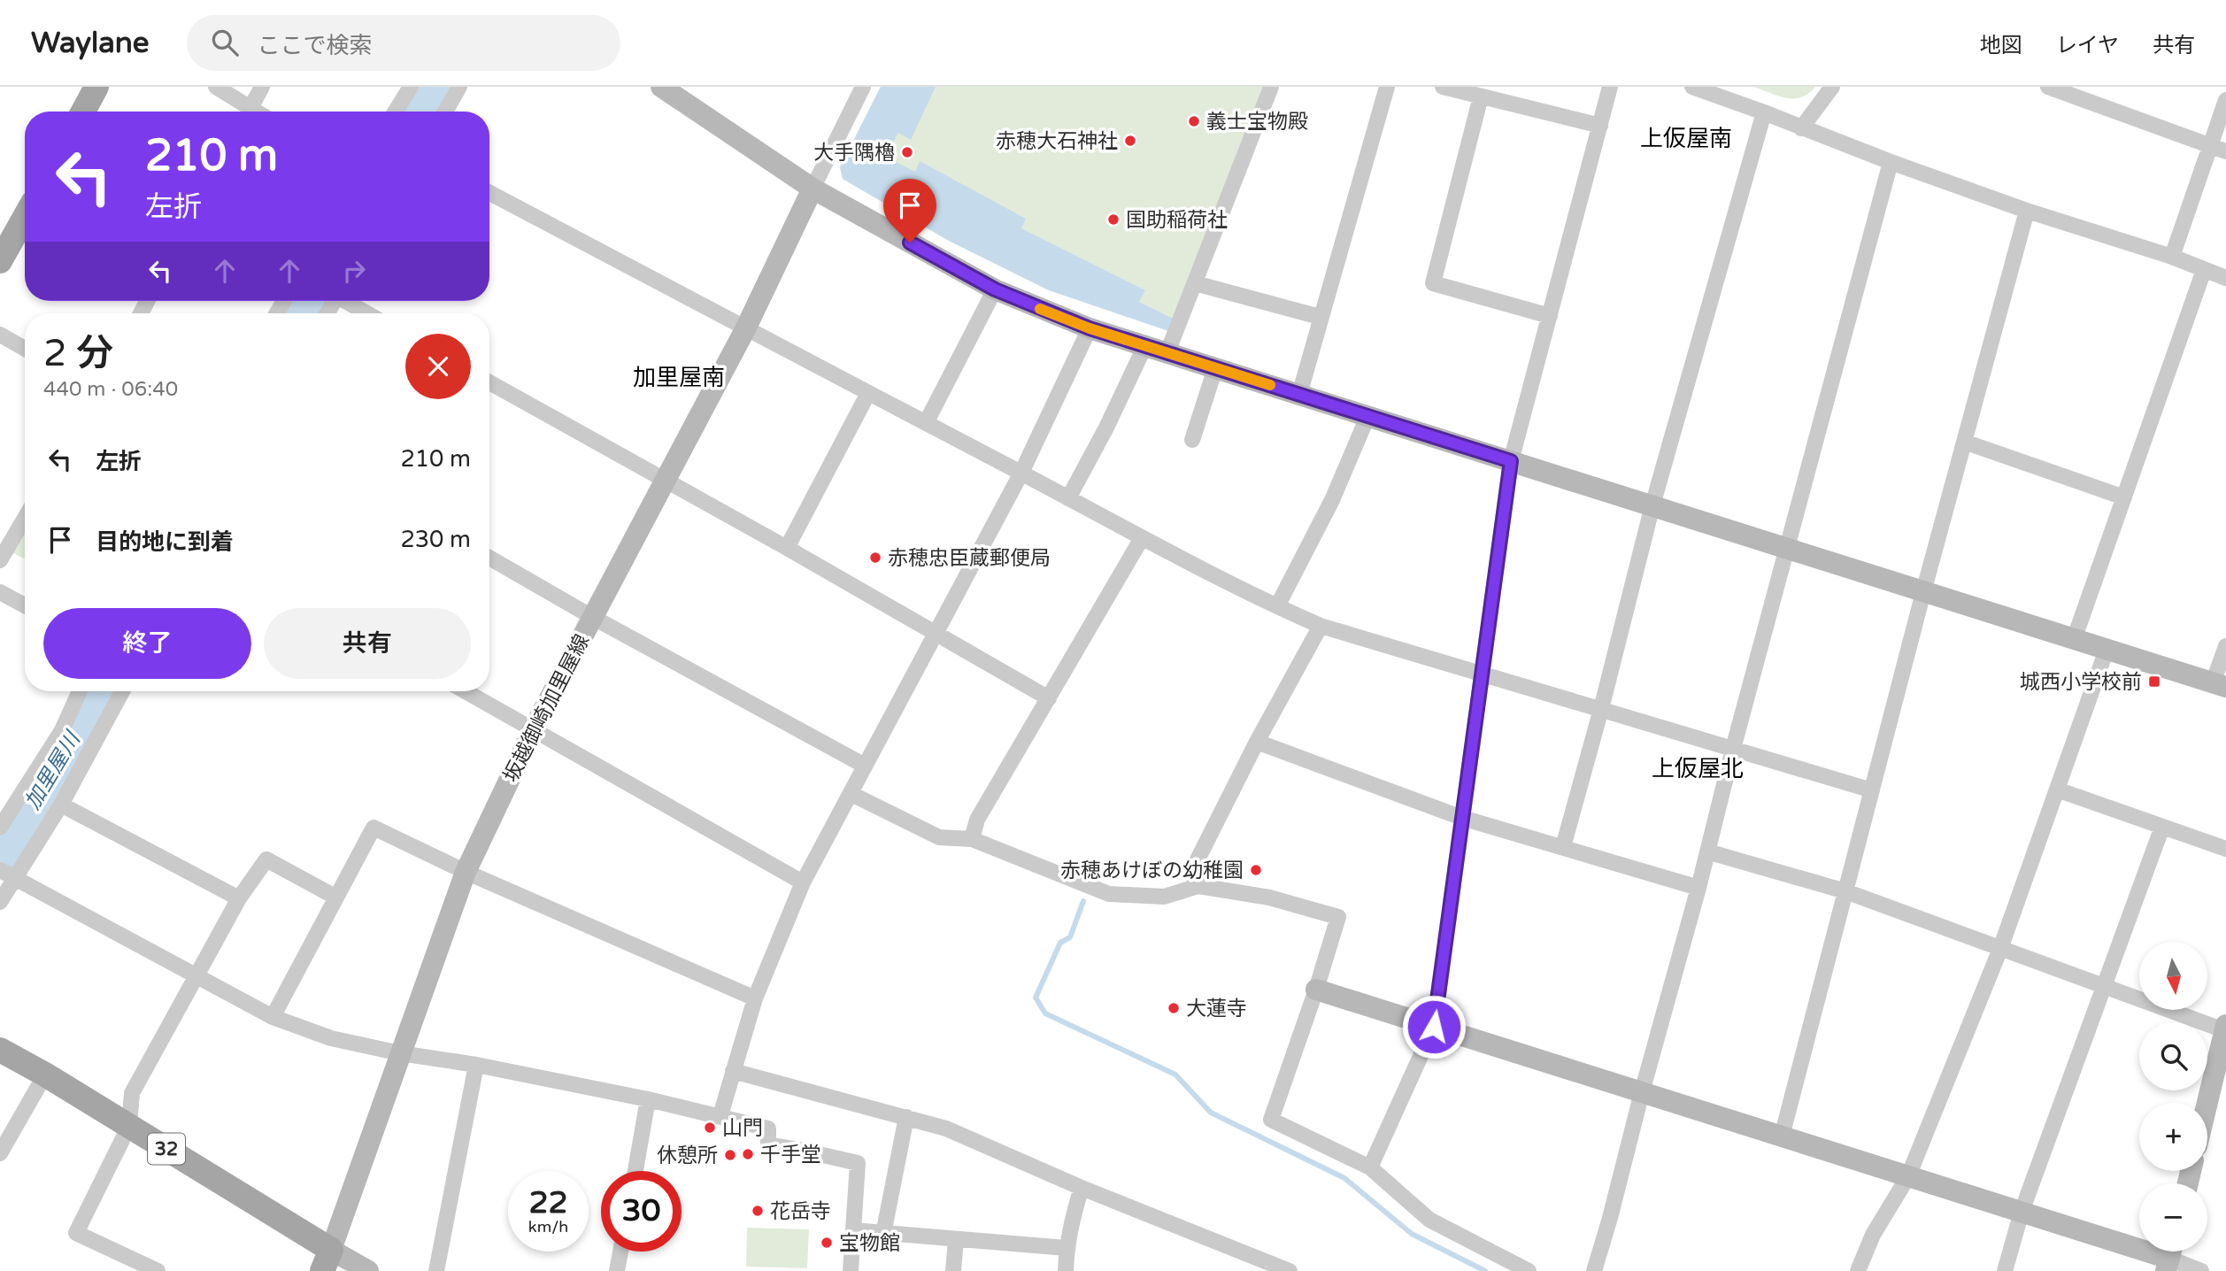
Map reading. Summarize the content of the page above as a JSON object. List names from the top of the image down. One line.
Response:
{"streets":{"main road":["32"],"street":["坂越御崎加里屋線"]},"crossings":[["坂越御崎加里屋線","32"]],"districts":["上仮屋南","加里屋南","上仮屋北"],"water":["加里屋川"],"places":{"other":["義士宝物殿","赤穂大石神社","大手隅櫓","国助稲荷社","赤穂忠臣蔵郵便局","赤穂あけぼの幼稚園","大蓮寺","山門","千手堂","休憩所","花岳寺","宝物館"],"transit":["城西小学校前"]},"north":"bottom","page":{"header":"Waylane","search":"ここで検索","nav":["地図","レイヤ","共有"],"turn":["210 m","左折"],"heading":["2 分","440 m · 06:40"],"list":[{"name":"左折","value":"210 m"},{"name":"目的地に到着","value":"230 m"}],"buttons":["終了","共有"],"map_buttons":["+","−"],"speed":"22 km/h","limit":"30"}}
